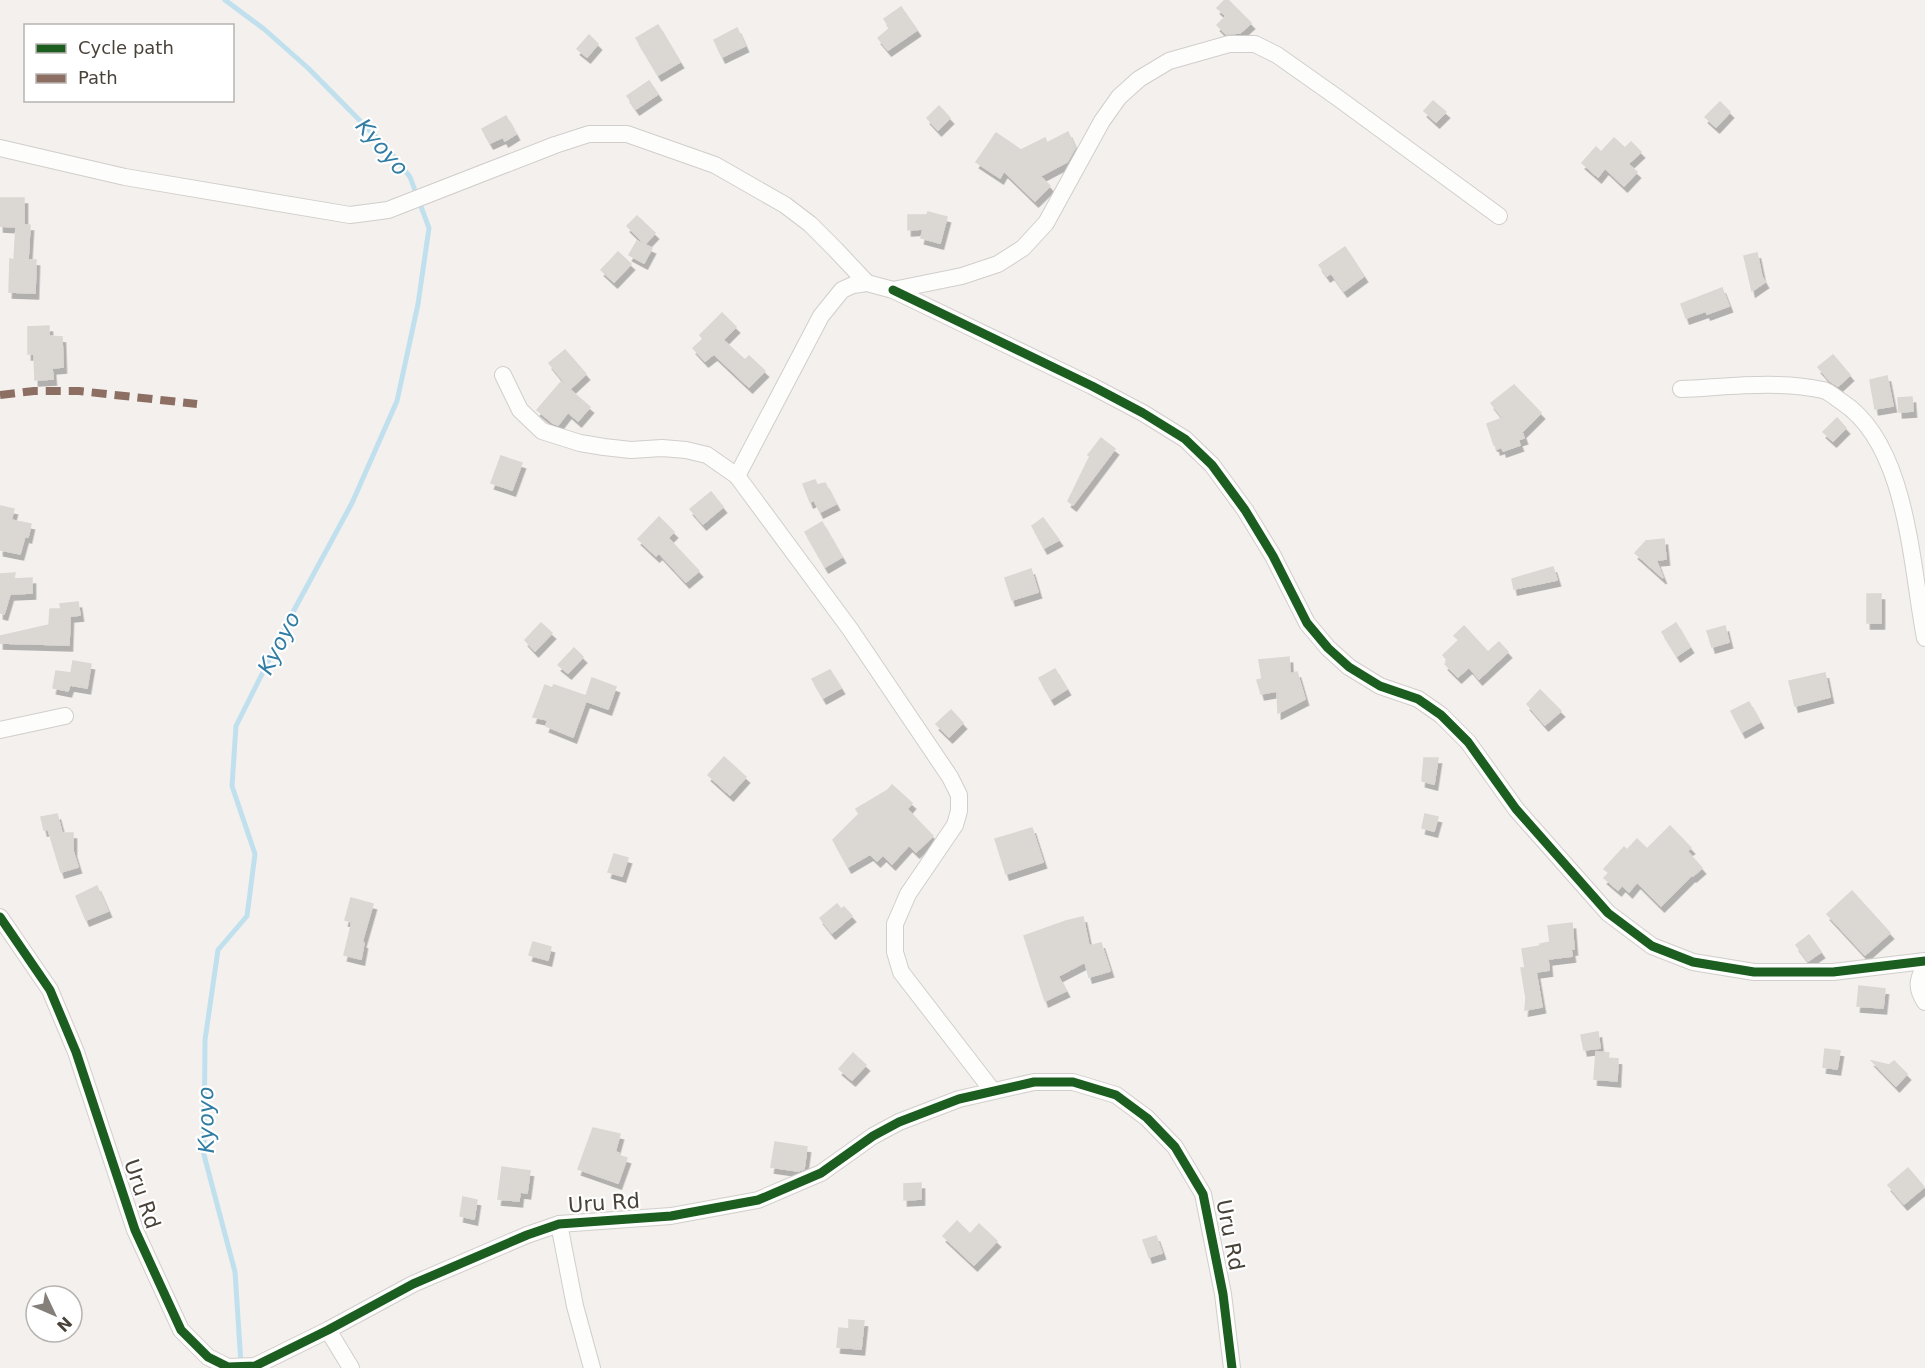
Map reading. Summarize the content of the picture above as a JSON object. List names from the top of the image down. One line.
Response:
{"streets":{"street":["Uru Rd"]},"water":["Kyoyo"],"legend":["Cycle path","Path"],"north":"bottom right"}
